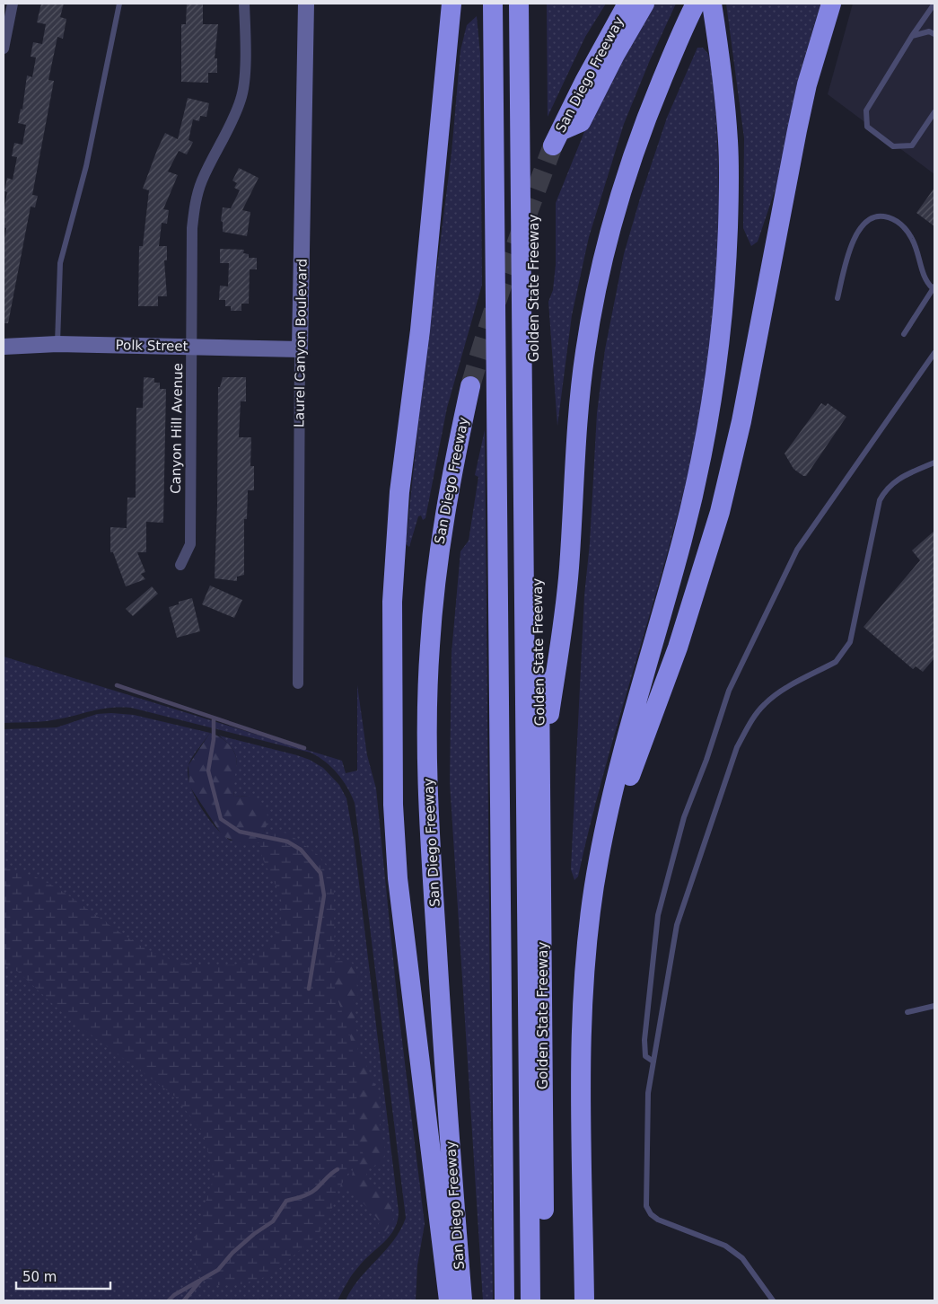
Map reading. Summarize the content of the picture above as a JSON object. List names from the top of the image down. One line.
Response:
{"streets":{"highway":["San Diego Freeway","Golden State Freeway"],"street":["Laurel Canyon Boulevard","Polk Street","Canyon Hill Avenue"]},"crossings":[["Laurel Canyon Boulevard","Polk Street"],["Polk Street","Canyon Hill Avenue"]],"scale_bar":"50 m"}
